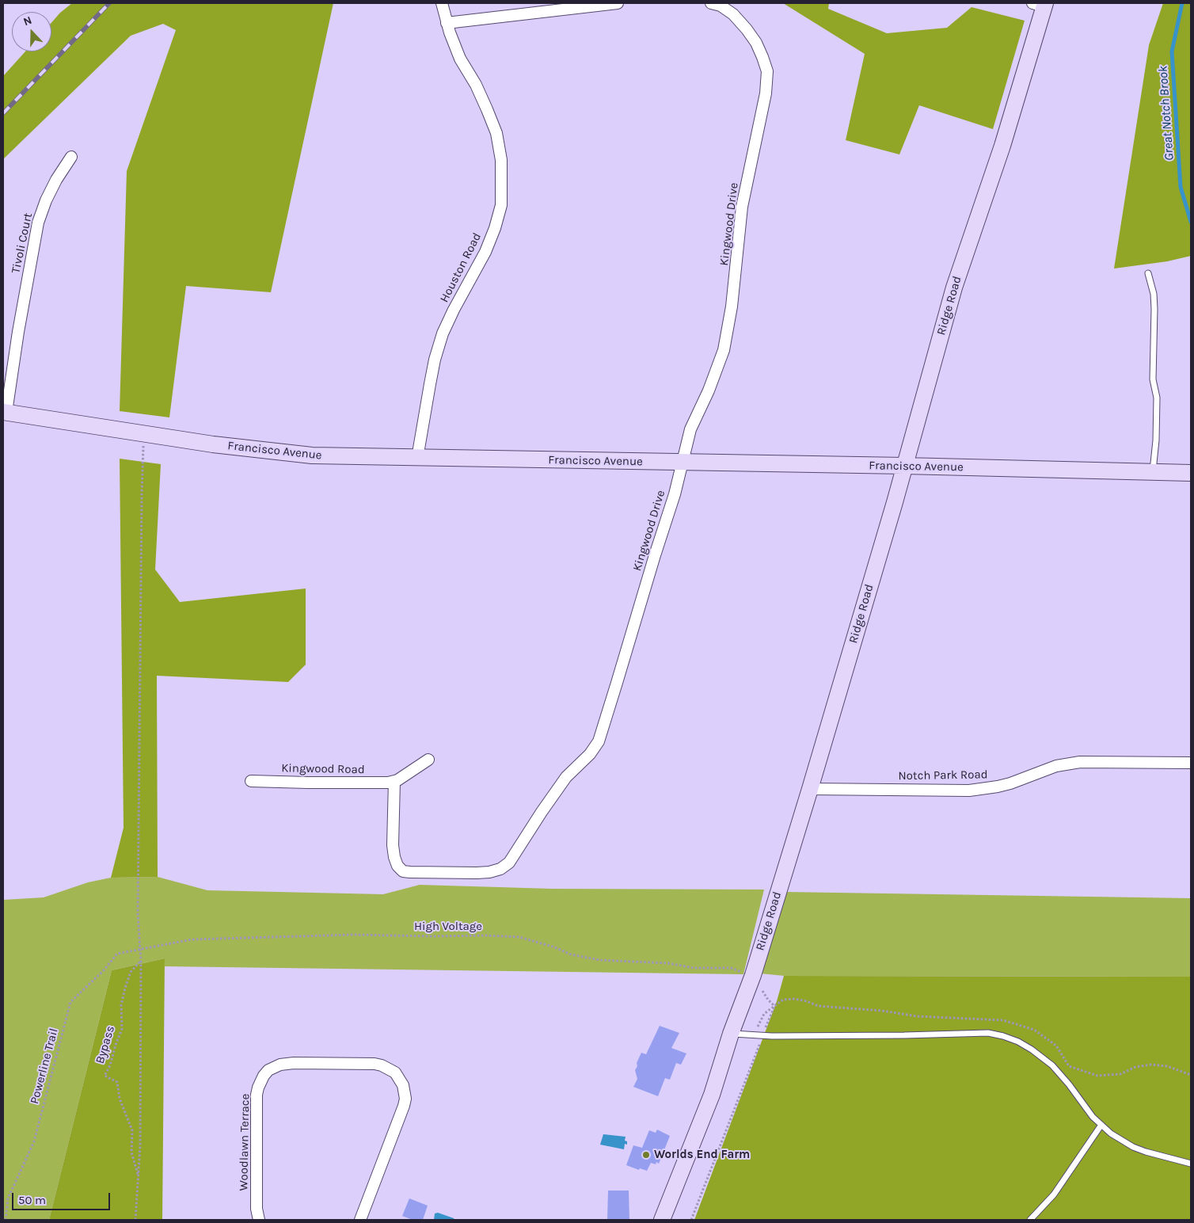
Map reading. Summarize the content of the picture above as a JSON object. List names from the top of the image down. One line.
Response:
{"streets":{"main road":["Ridge Road","Francisco Avenue"],"street":["Kingwood Drive","Tivoli Court","Houston Road","Kingwood Road","Notch Park Road","Woodlawn Terrace"],"path":["High Voltage","Bypass","Powerline Trail"]},"crossings":[["Kingwood Drive","Francisco Avenue"],["Kingwood Drive","Kingwood Road"],["Tivoli Court","Francisco Avenue"],["Houston Road","Francisco Avenue"],["Ridge Road","Francisco Avenue"],["Ridge Road","Notch Park Road"],["Ridge Road","High Voltage"],["High Voltage","Powerline Trail"]],"water":["Great Notch Brook"],"places":["Worlds End Farm"],"scale_bar":"50 m","north":"top"}
